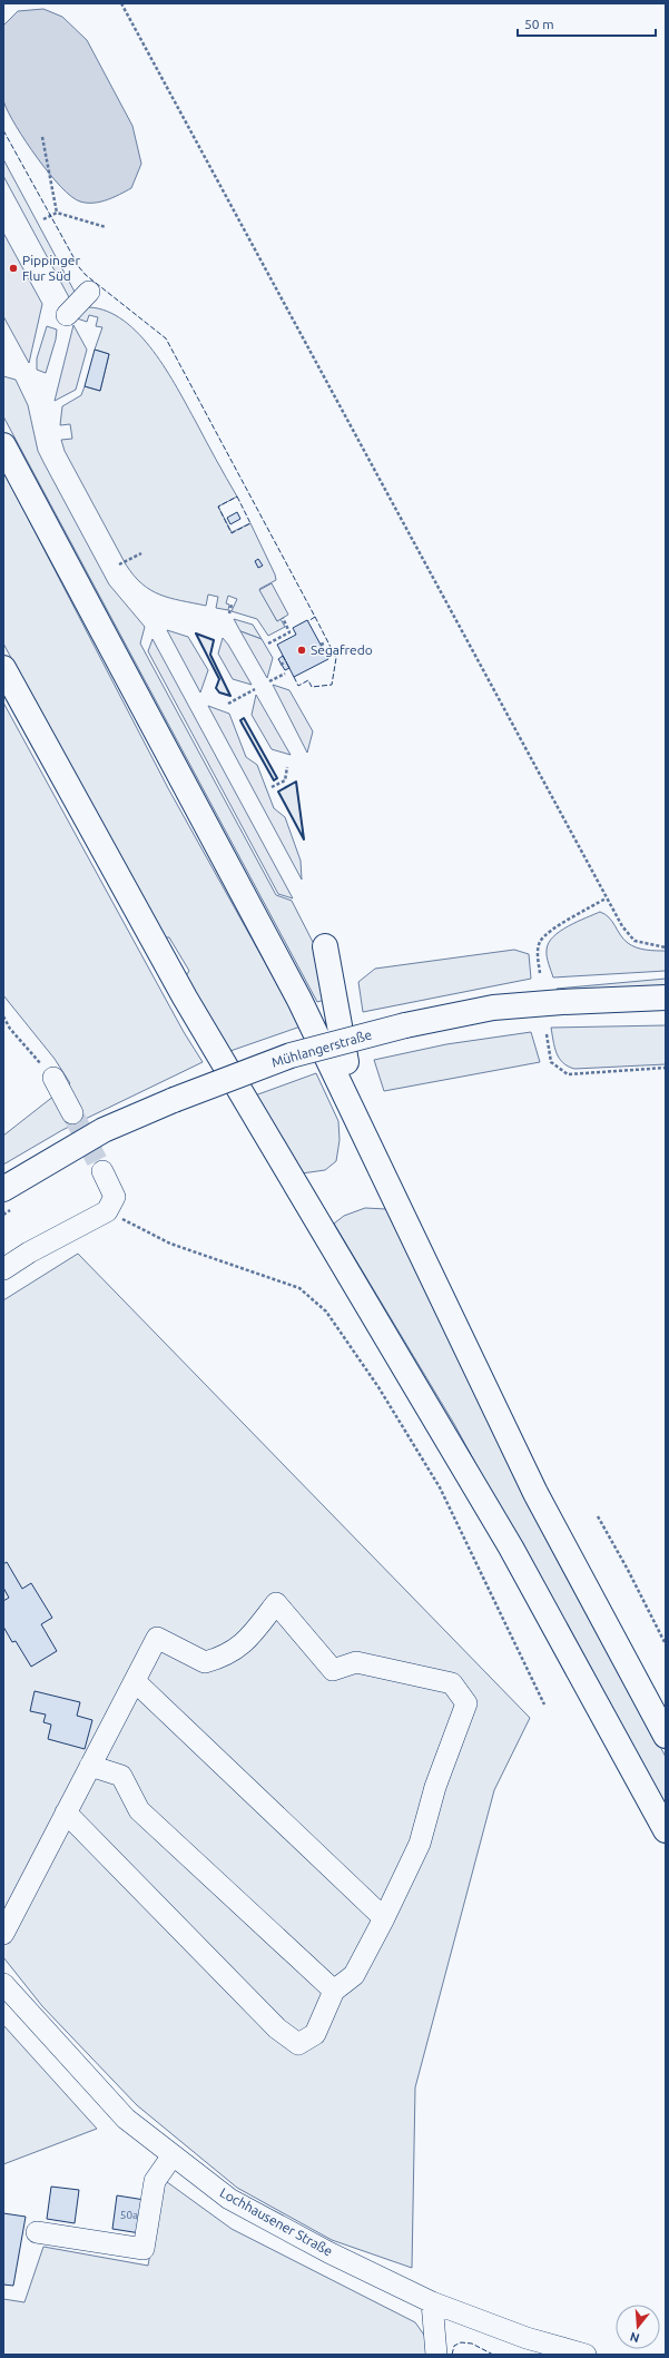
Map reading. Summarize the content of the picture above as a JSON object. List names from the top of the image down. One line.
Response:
{"streets":{"main road":["Mühlangerstraße"],"street":["Lochhausener Straße"]},"places":["Pippinger Flur Süd","Segafredo"],"house_numbers":["50a"],"scale_bar":"50 m","north":"bottom"}
